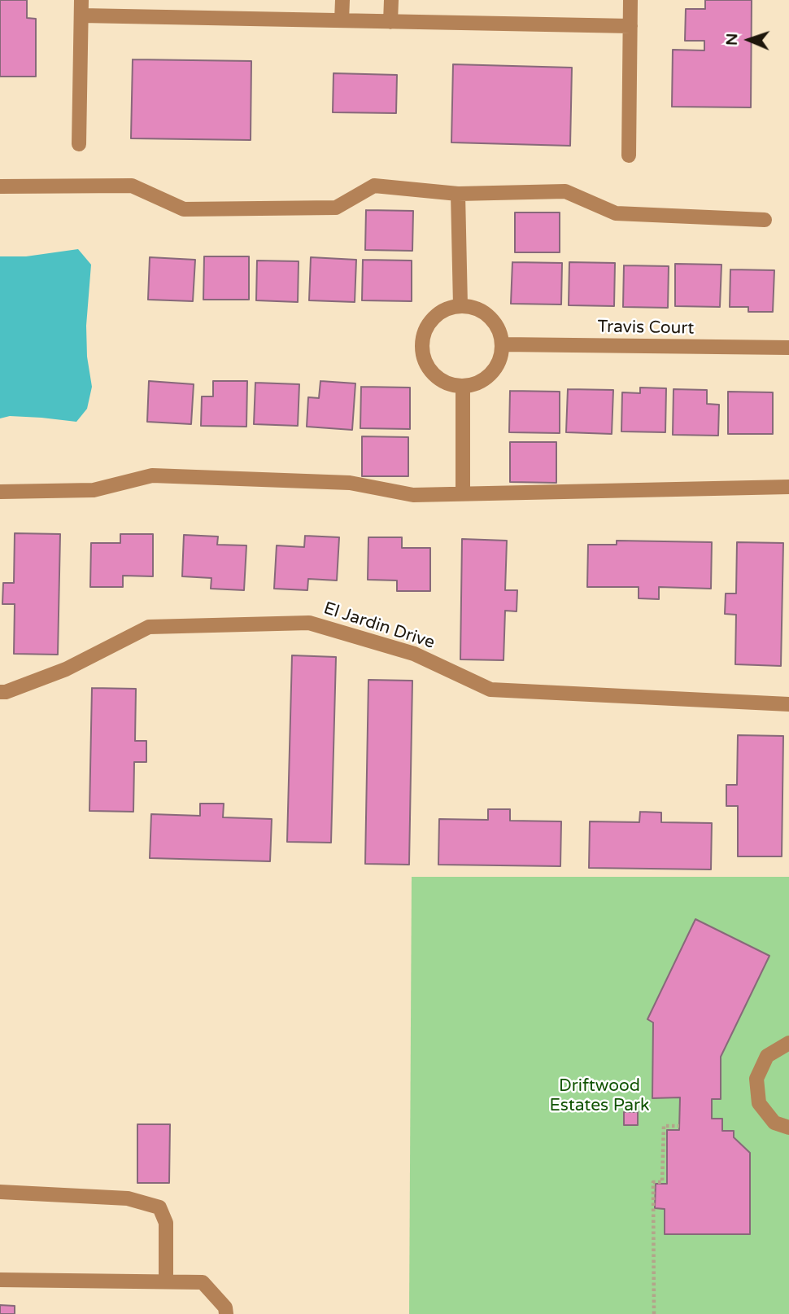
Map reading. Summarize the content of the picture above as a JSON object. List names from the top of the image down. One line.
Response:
{"streets":{"street":["Travis Court","El Jardin Drive"]},"parks":["Driftwood Estates Park"],"north":"left"}
